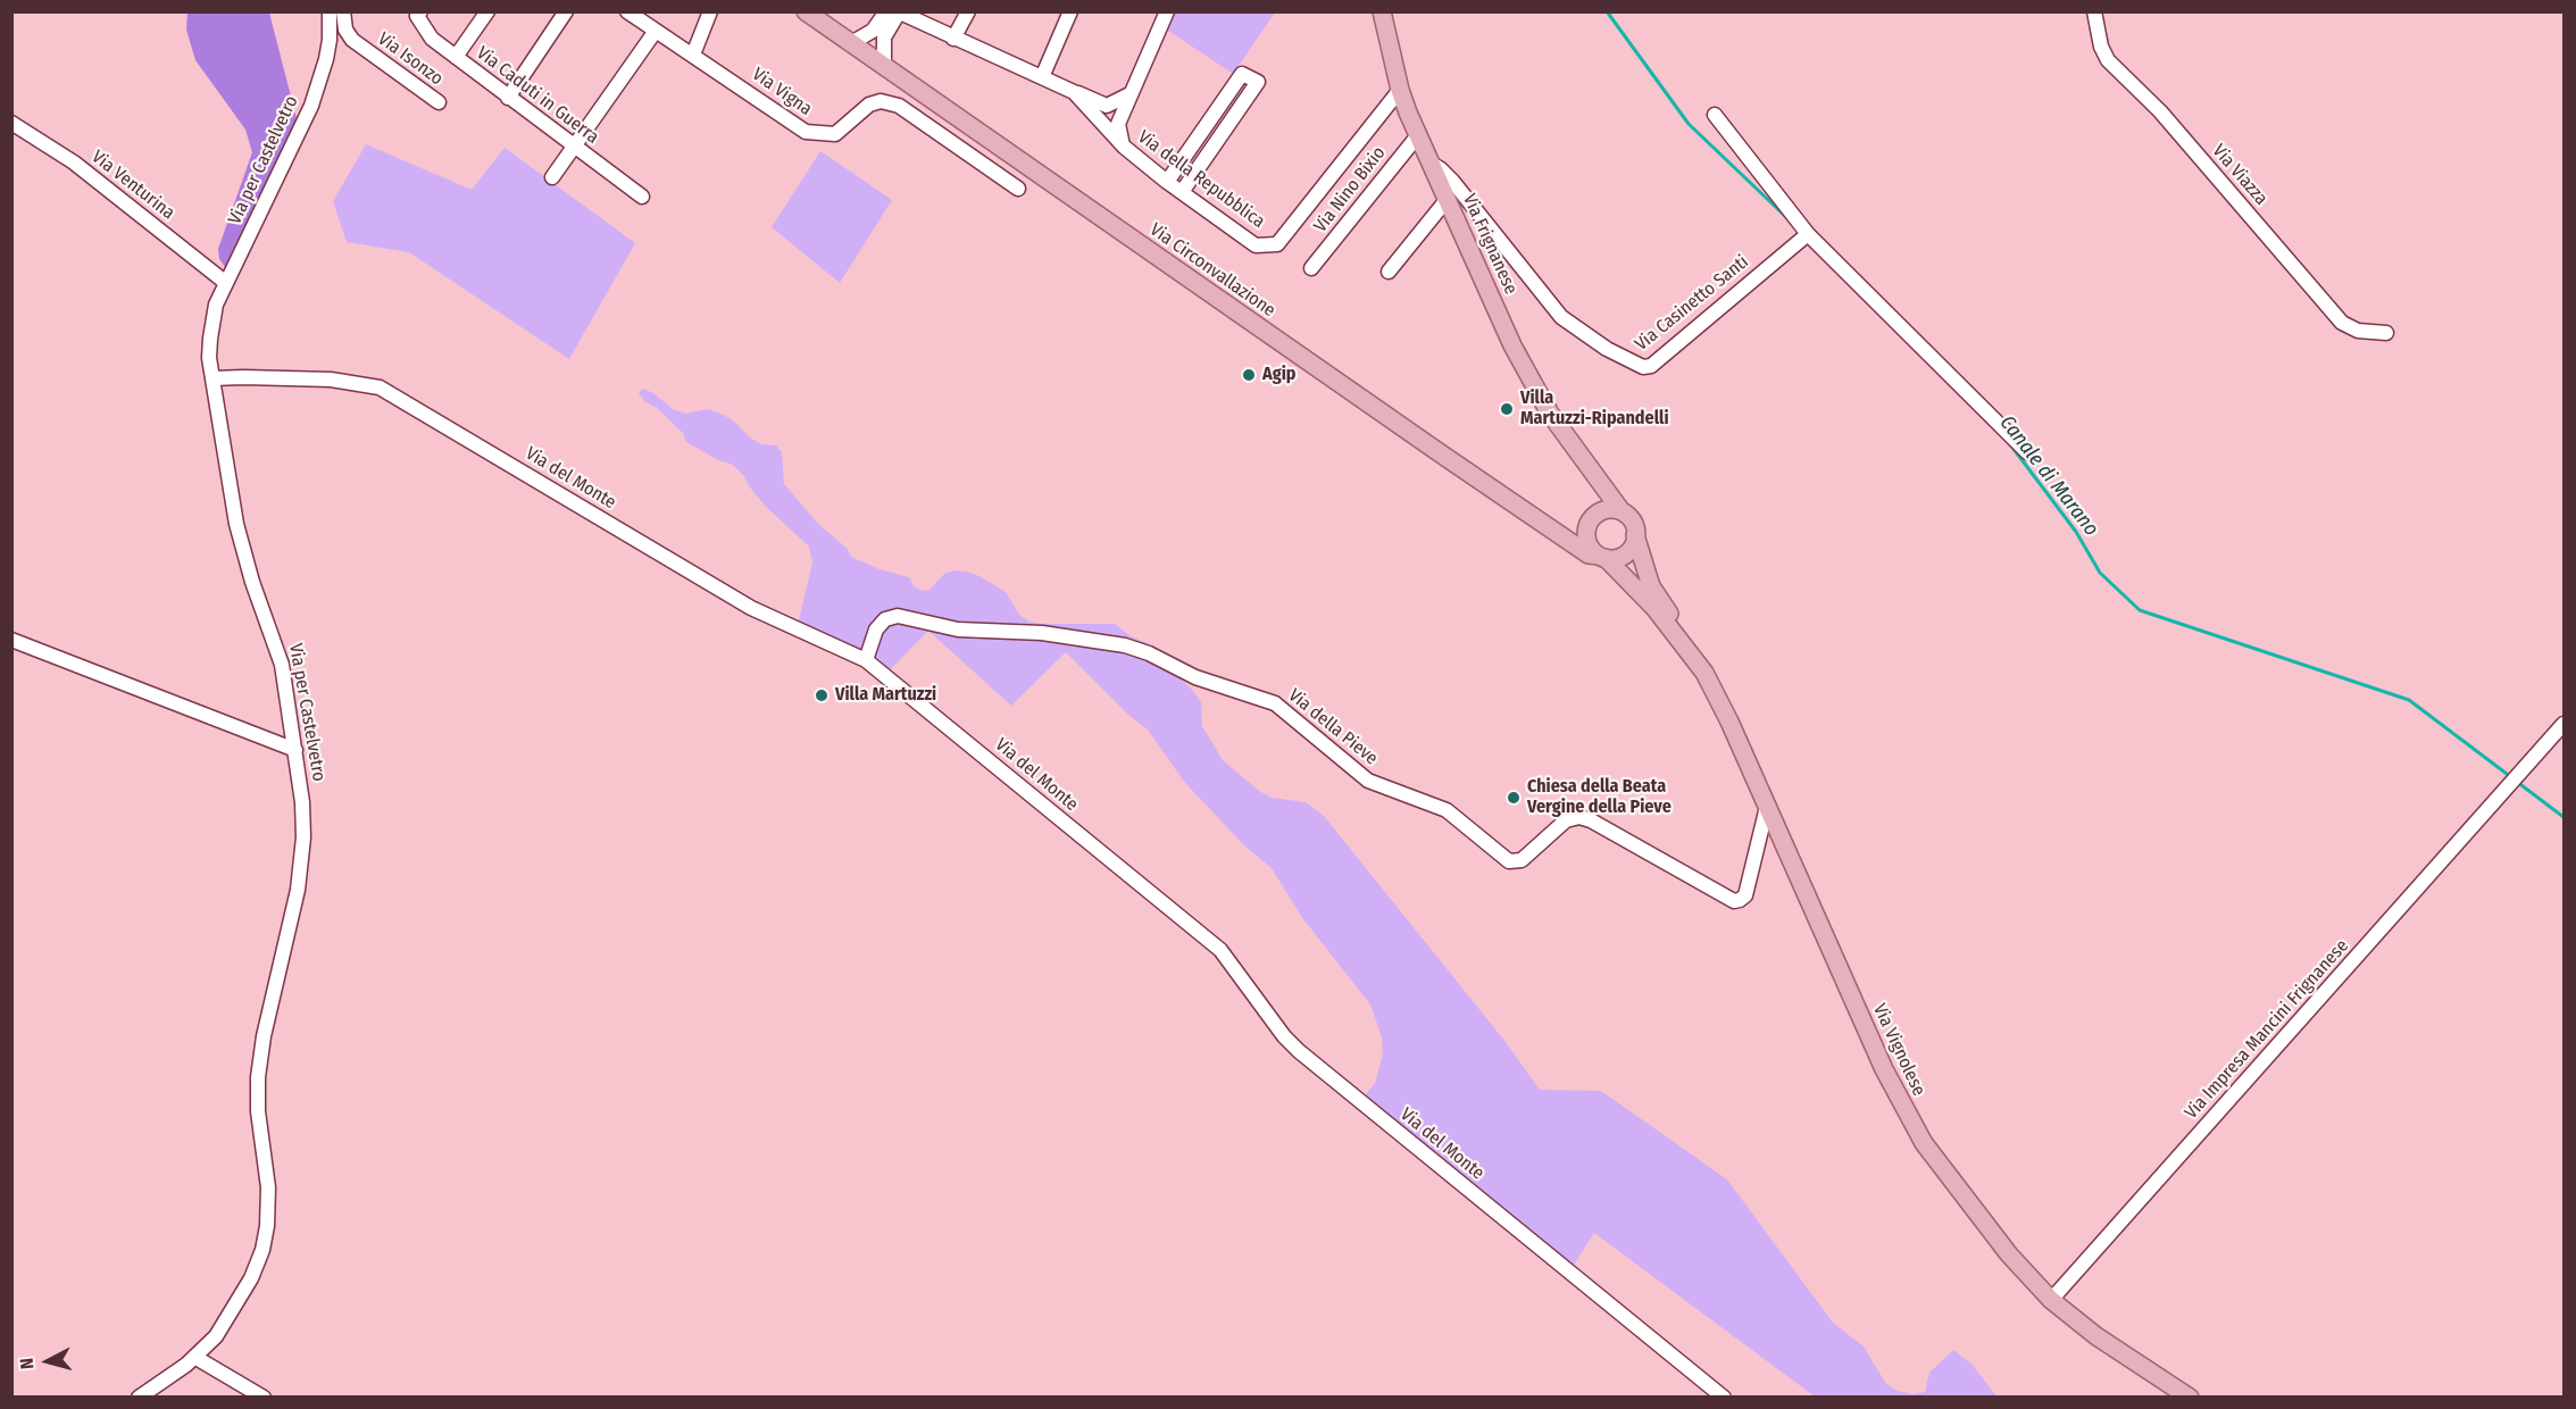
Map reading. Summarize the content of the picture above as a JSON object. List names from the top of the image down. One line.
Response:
{"streets":{"main road":["Via Frignanese","Via Circonvallazione","Via Vignolese"],"street":["Via Isonzo","Via Vigna","Via Caduti in Guerra","Via per Castelvetro","Via Viazza","Via della Repubblica","Via Venturina","Via Nino Bixio","Via Casinetto Santi","Via del Monte","Via della Pieve","Via Impresa Mancini Frignanese"]},"crossings":[["Via per Castelvetro","Via Venturina"],["Via per Castelvetro","Via del Monte"],["Via della Repubblica","Via Frignanese"],["Via Nino Bixio","Via Frignanese"],["Via Frignanese","Via Circonvallazione"],["Via Frignanese","Via Casinetto Santi"],["Via Circonvallazione","Via Vignolese"],["Via del Monte","Via della Pieve"],["Via della Pieve","Via Vignolese"],["Via Impresa Mancini Frignanese","Via Vignolese"]],"water":["Canale di Marano"],"places":["Agip","Villa Martuzzi-Ripandelli","Villa Martuzzi","Chiesa della Beata Vergine della Pieve"],"north":"left"}
